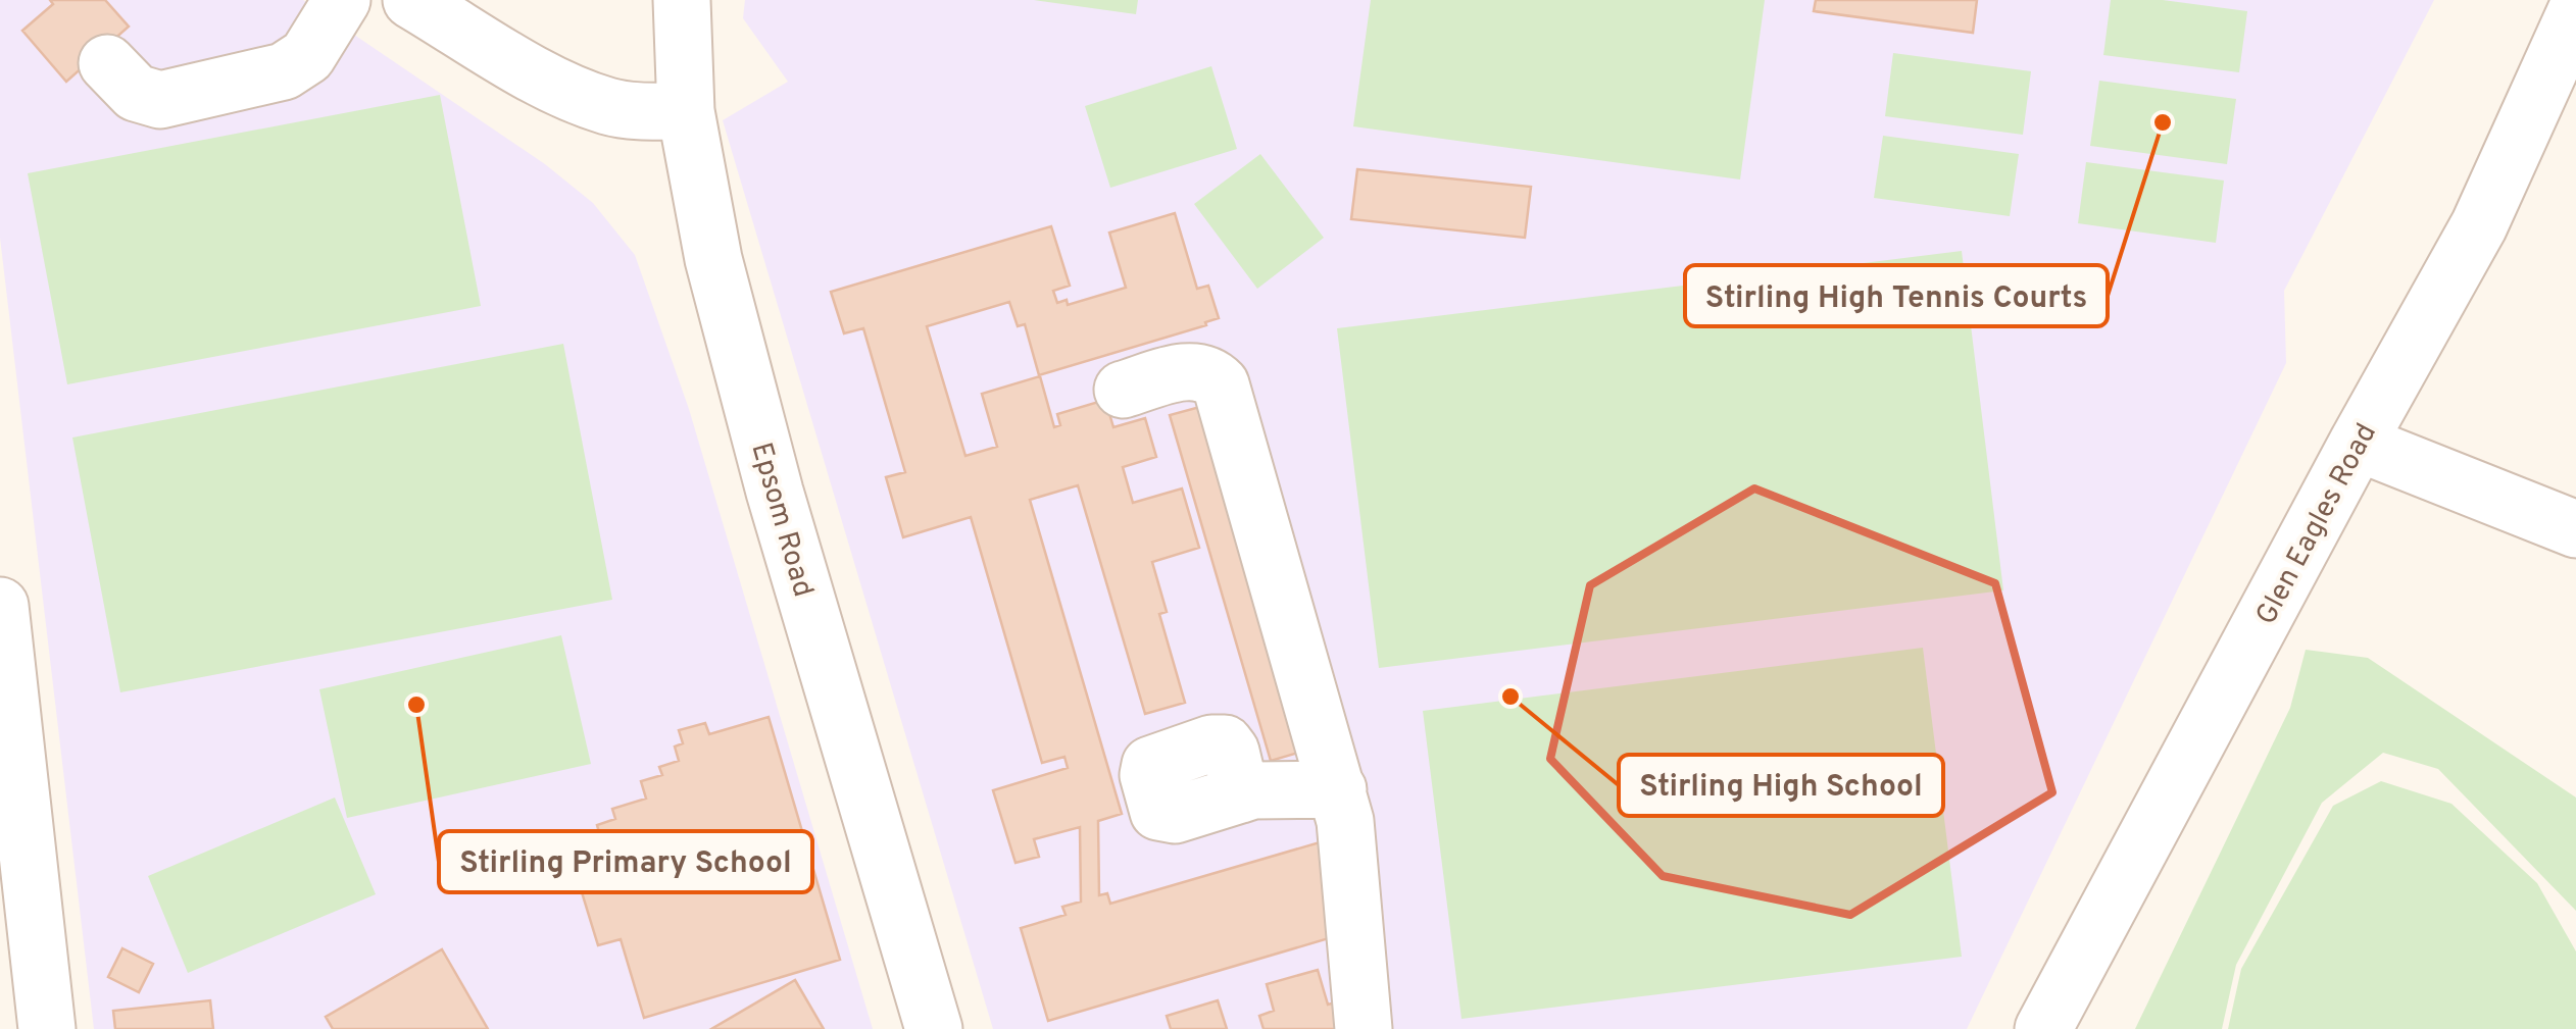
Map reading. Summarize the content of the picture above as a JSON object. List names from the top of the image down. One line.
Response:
{"streets":{"street":["Epsom Road","Glen Eagles Road"]},"places":["Stirling High Tennis Courts","Stirling High School","Stirling Primary School"]}
